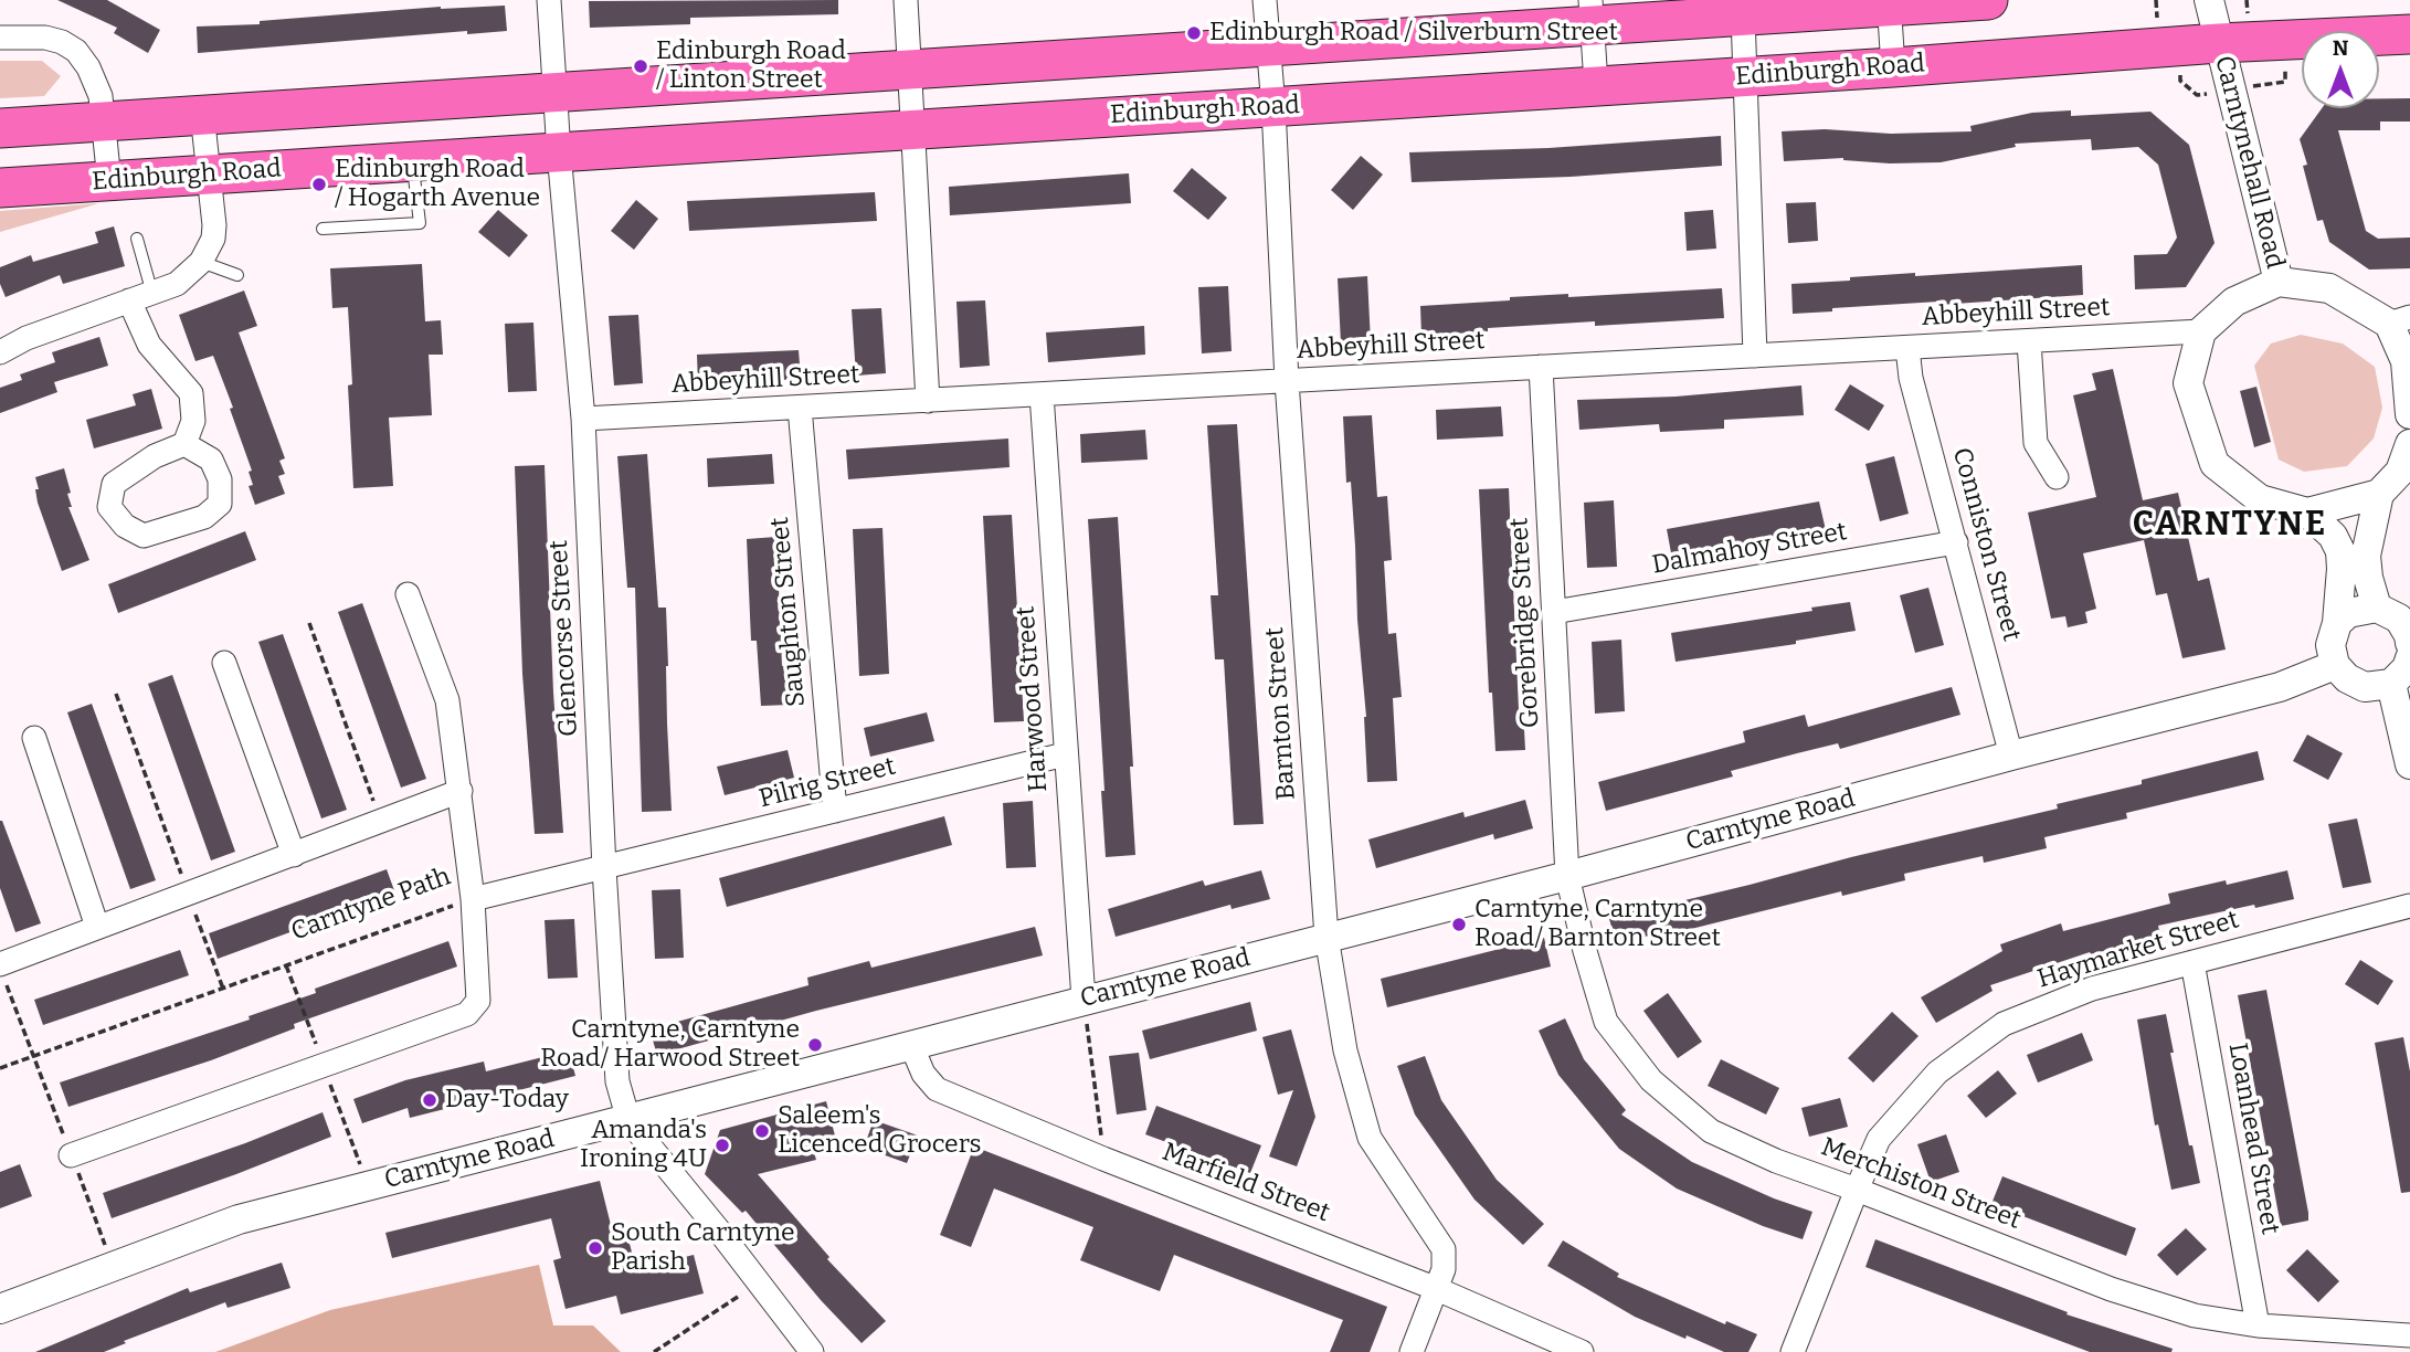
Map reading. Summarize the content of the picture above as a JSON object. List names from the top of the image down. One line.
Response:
{"streets":{"main road":["Edinburgh Road"],"street":["Carntynehall Road","Abbeyhill Street","Conniston Street","Dalmahoy Street","Saughton Street","Gorebridge Street","Glencorse Street","Harwood Street","Barnton Street","Pilrig Street","Carntyne Road","Carntyne Path","Haymarket Street","Loanhead Street","Marfield Street","Merchiston Street"]},"crossings":[["Edinburgh Road","Carntynehall Road"],["Edinburgh Road","Glencorse Street"],["Edinburgh Road","Barnton Street"],["Abbeyhill Street","Conniston Street"],["Abbeyhill Street","Saughton Street"],["Abbeyhill Street","Gorebridge Street"],["Abbeyhill Street","Glencorse Street"],["Abbeyhill Street","Harwood Street"],["Abbeyhill Street","Barnton Street"],["Conniston Street","Dalmahoy Street"],["Conniston Street","Carntyne Road"],["Dalmahoy Street","Gorebridge Street"],["Saughton Street","Pilrig Street"],["Gorebridge Street","Carntyne Road"],["Gorebridge Street","Merchiston Street"],["Glencorse Street","Pilrig Street"],["Glencorse Street","Carntyne Road"],["Harwood Street","Pilrig Street"],["Harwood Street","Carntyne Road"],["Barnton Street","Carntyne Road"],["Barnton Street","Marfield Street"],["Pilrig Street","Carntyne Path"],["Carntyne Road","Marfield Street"],["Carntyne Road","Merchiston Street"],["Haymarket Street","Loanhead Street"],["Haymarket Street","Merchiston Street"],["Loanhead Street","Merchiston Street"]],"districts":["CARNTYNE"],"places":["Edinburgh Road / Silverburn Street","Edinburgh Road / Linton Street","Edinburgh Road / Hogarth Avenue","Carntyne, Carntyne Road/ Barnton Street","Carntyne, Carntyne Road/ Harwood Street","Day-Today","Saleem's Licenced Grocers","Amanda's Ironing 4U","South Carntyne Parish"],"north":"top"}
